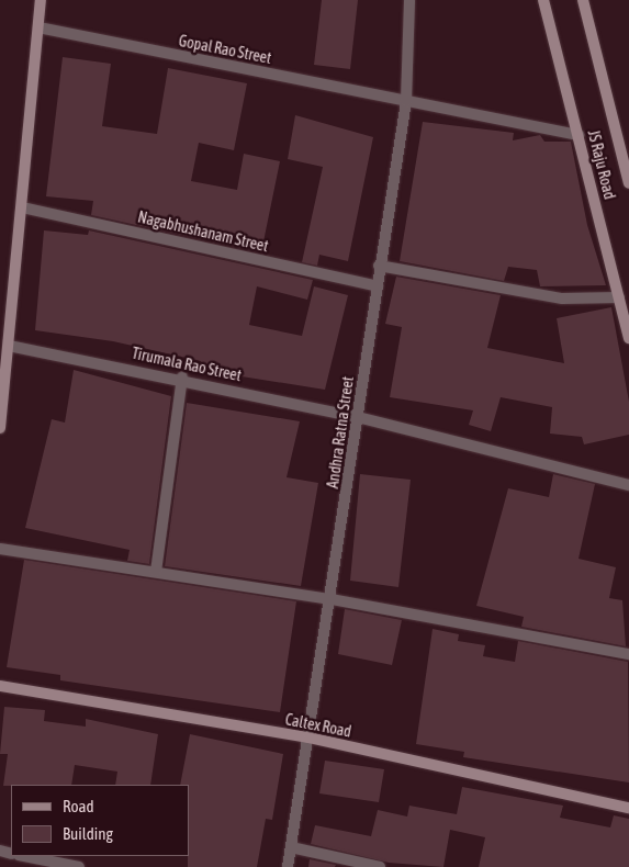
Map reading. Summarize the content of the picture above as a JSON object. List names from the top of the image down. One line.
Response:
{"streets":{"street":["Gopal Rao Street","JS Raju Road","Nagabhushanam Street","Tirumala Rao Street","Andhra Ratna Street","Caltex Road"]},"crossings":[["Gopal Rao Street","JS Raju Road"],["Gopal Rao Street","Andhra Ratna Street"],["Nagabhushanam Street","Andhra Ratna Street"],["Tirumala Rao Street","Andhra Ratna Street"],["Andhra Ratna Street","Caltex Road"]],"legend":["Road","Building"]}
